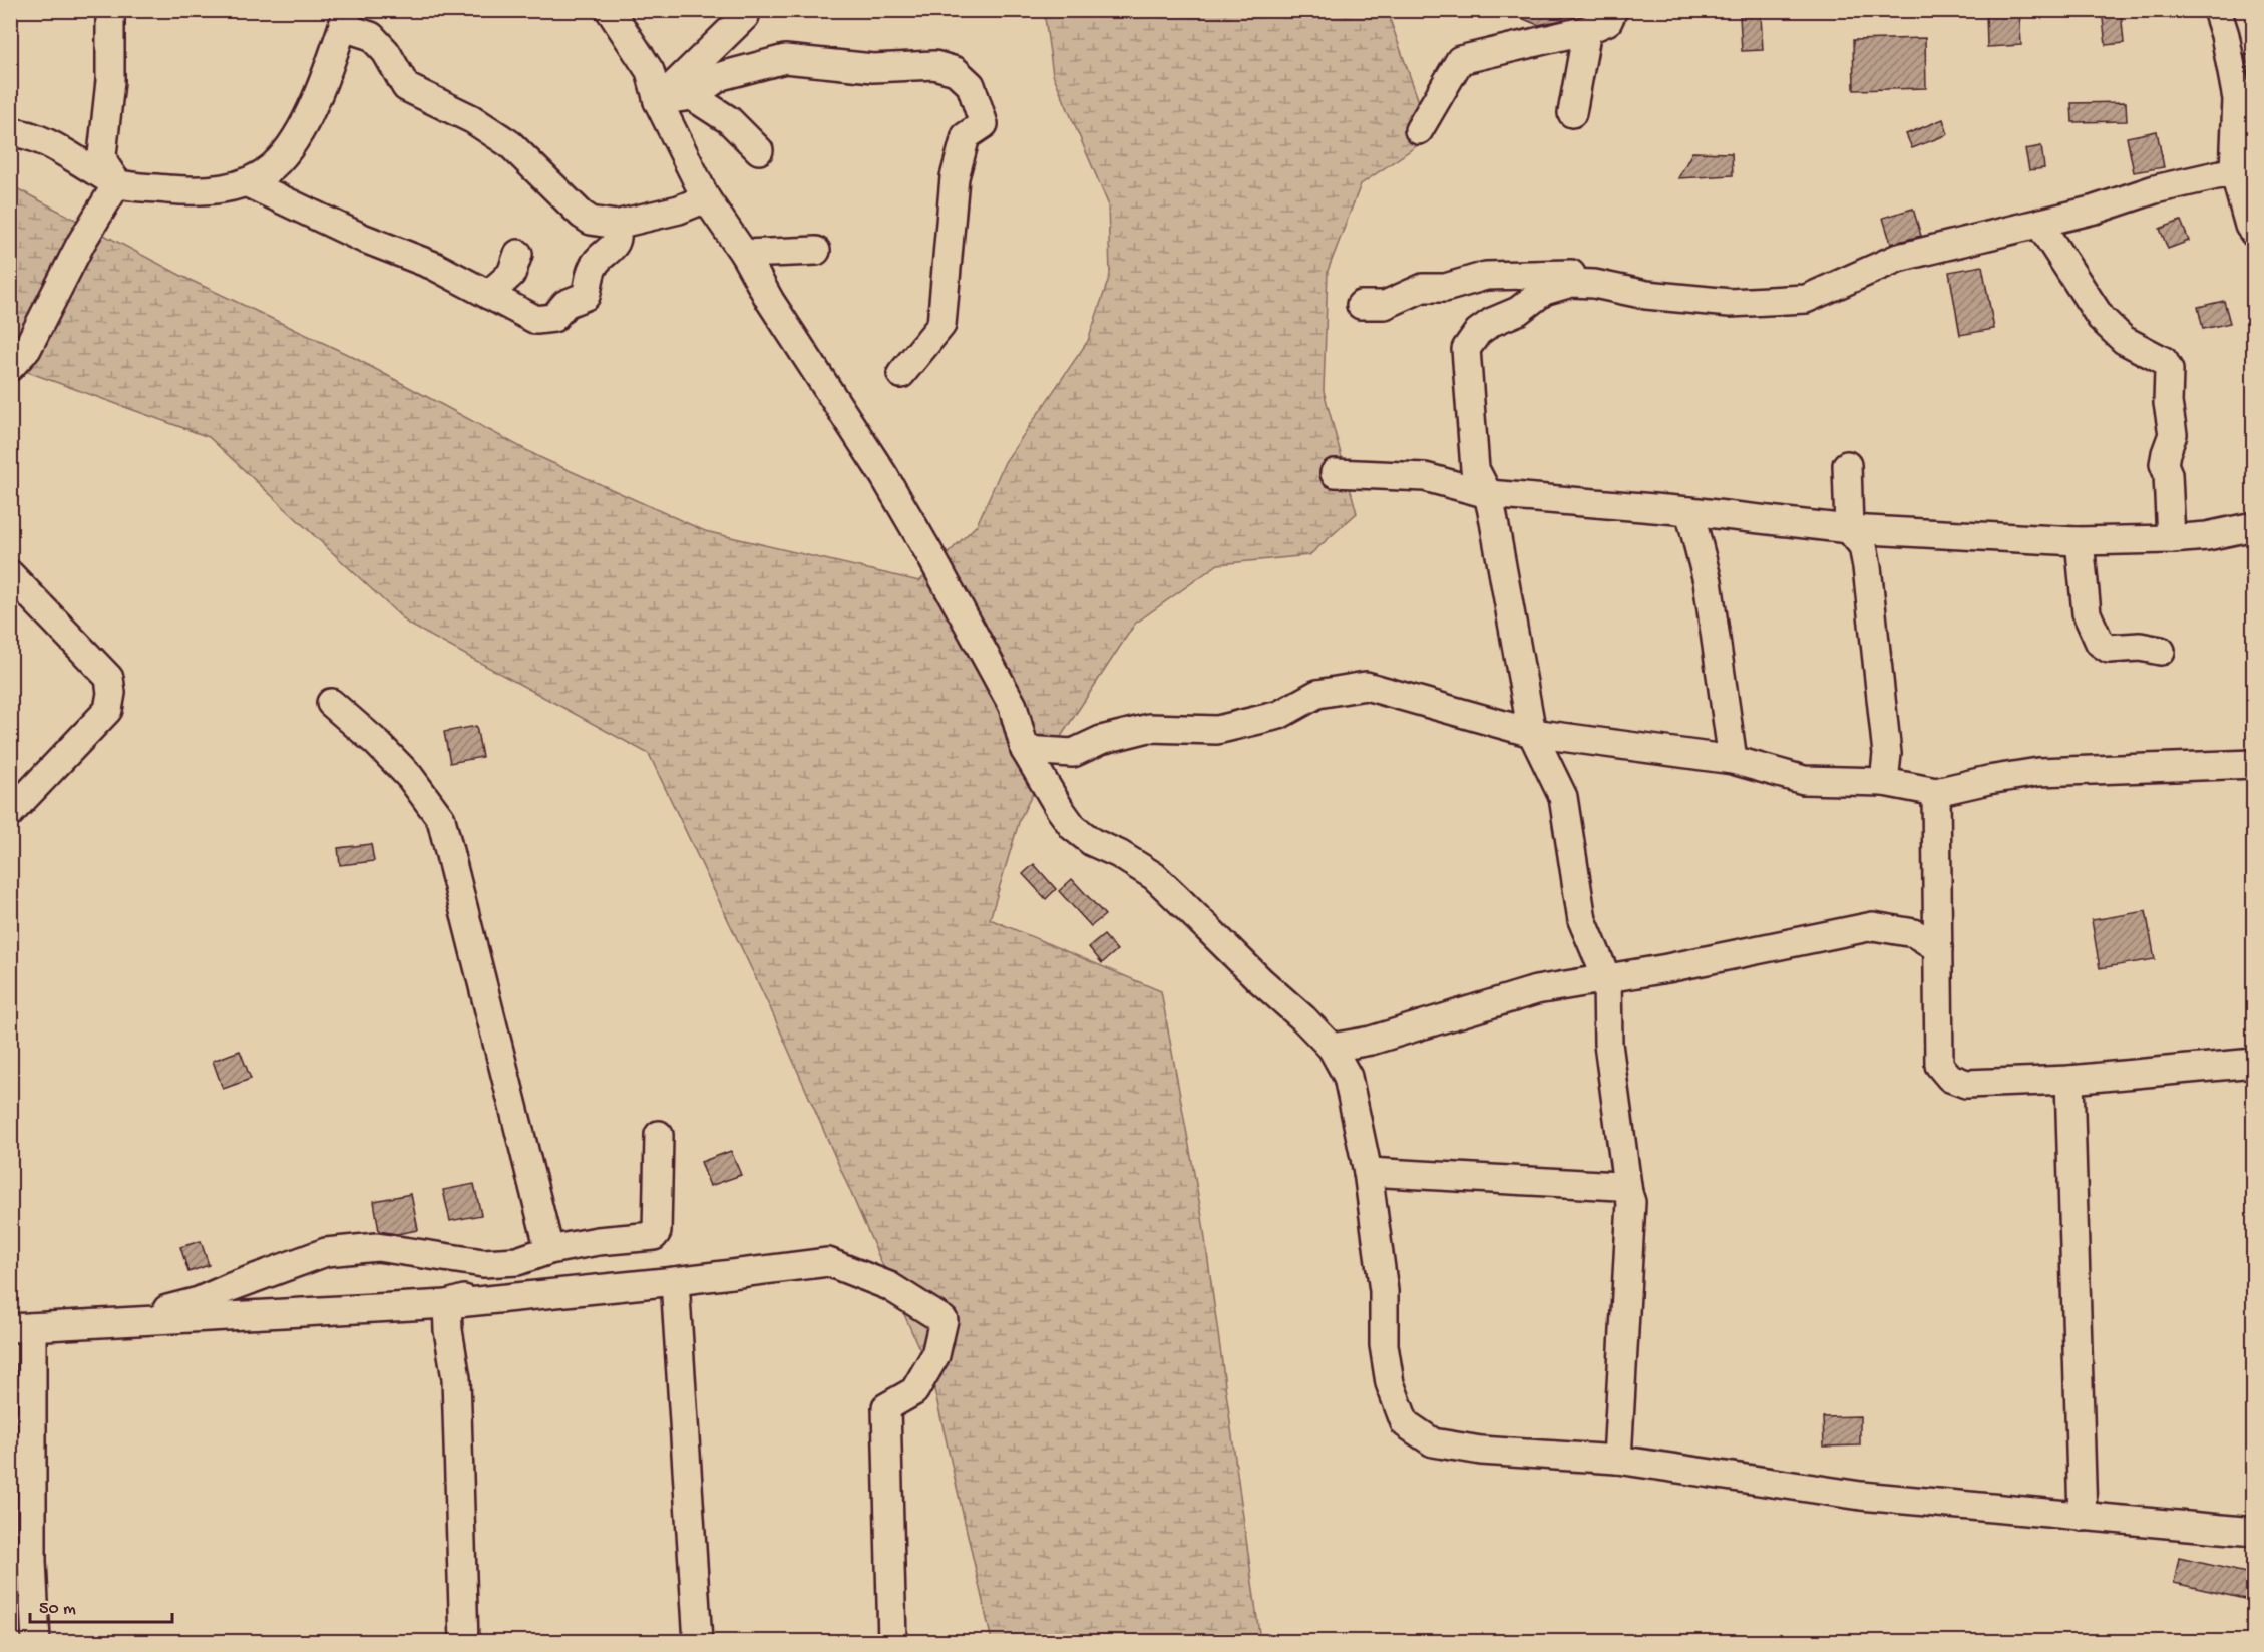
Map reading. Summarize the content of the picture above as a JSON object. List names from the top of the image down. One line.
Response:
{"scale_bar":"50 m"}
